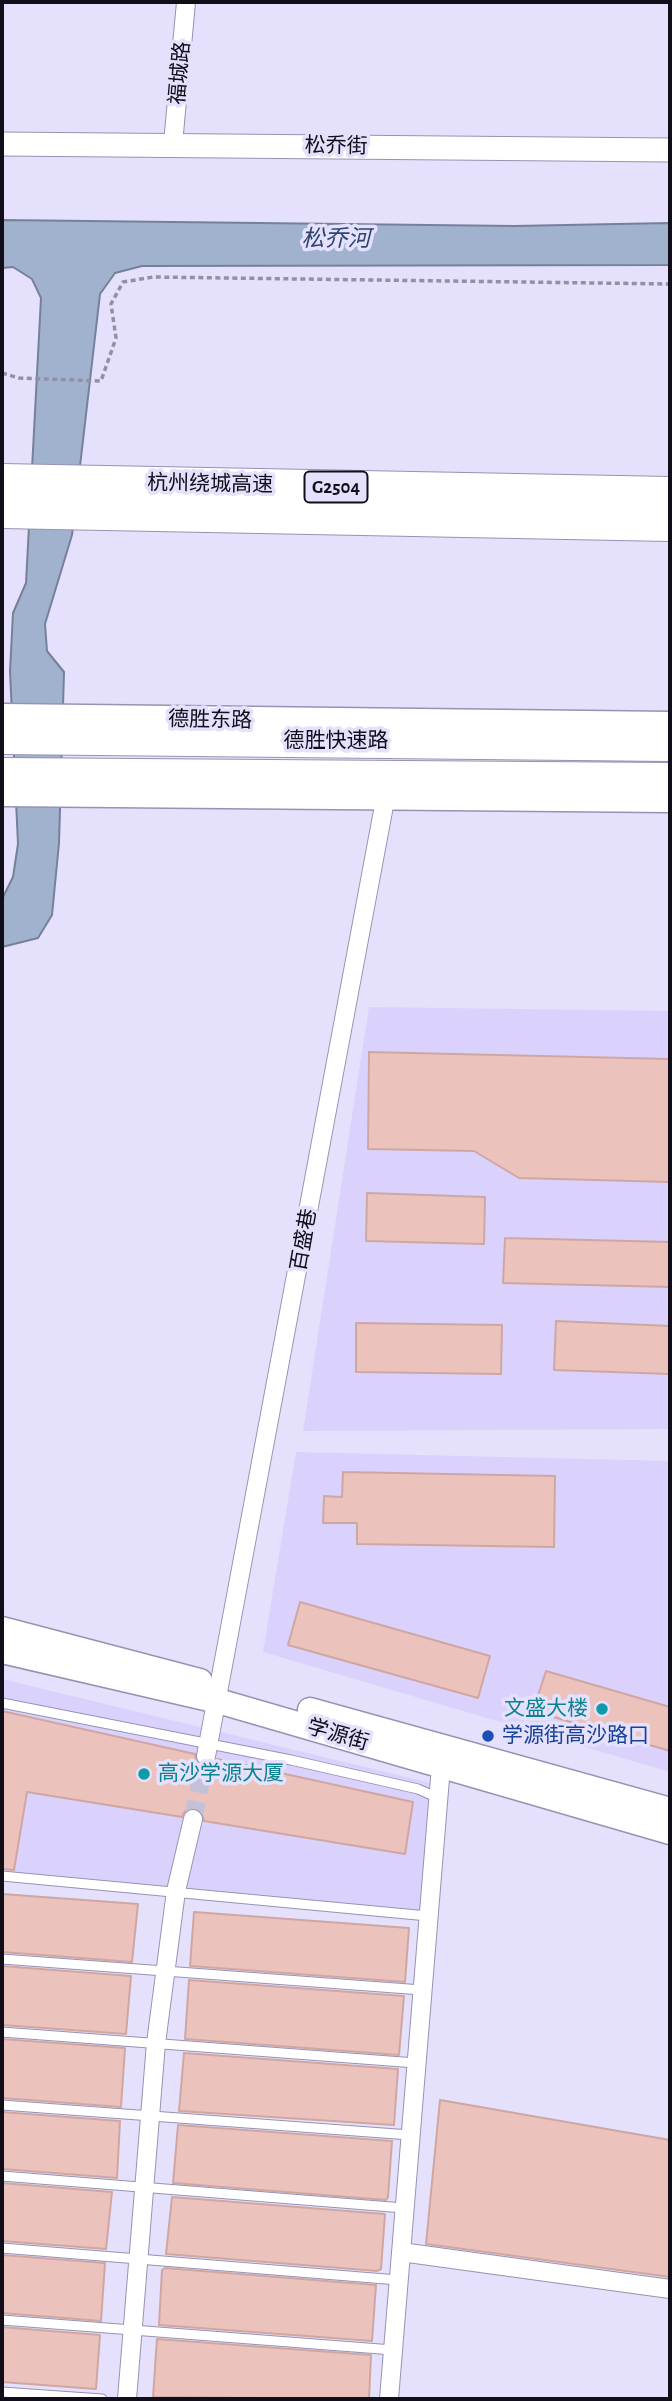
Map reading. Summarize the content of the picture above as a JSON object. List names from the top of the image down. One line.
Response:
{"streets":{"highway":["杭州绕城高速","G2504","德胜快速路"],"main road":["德胜东路","学源街"],"street":["福城路","松乔街","百盛巷"]},"crossings":[["福城路","松乔街"],["百盛巷","学源街"]],"water":["松乔河"],"places":["文盛大楼","学源街高沙路口","高沙学源大厦"]}
